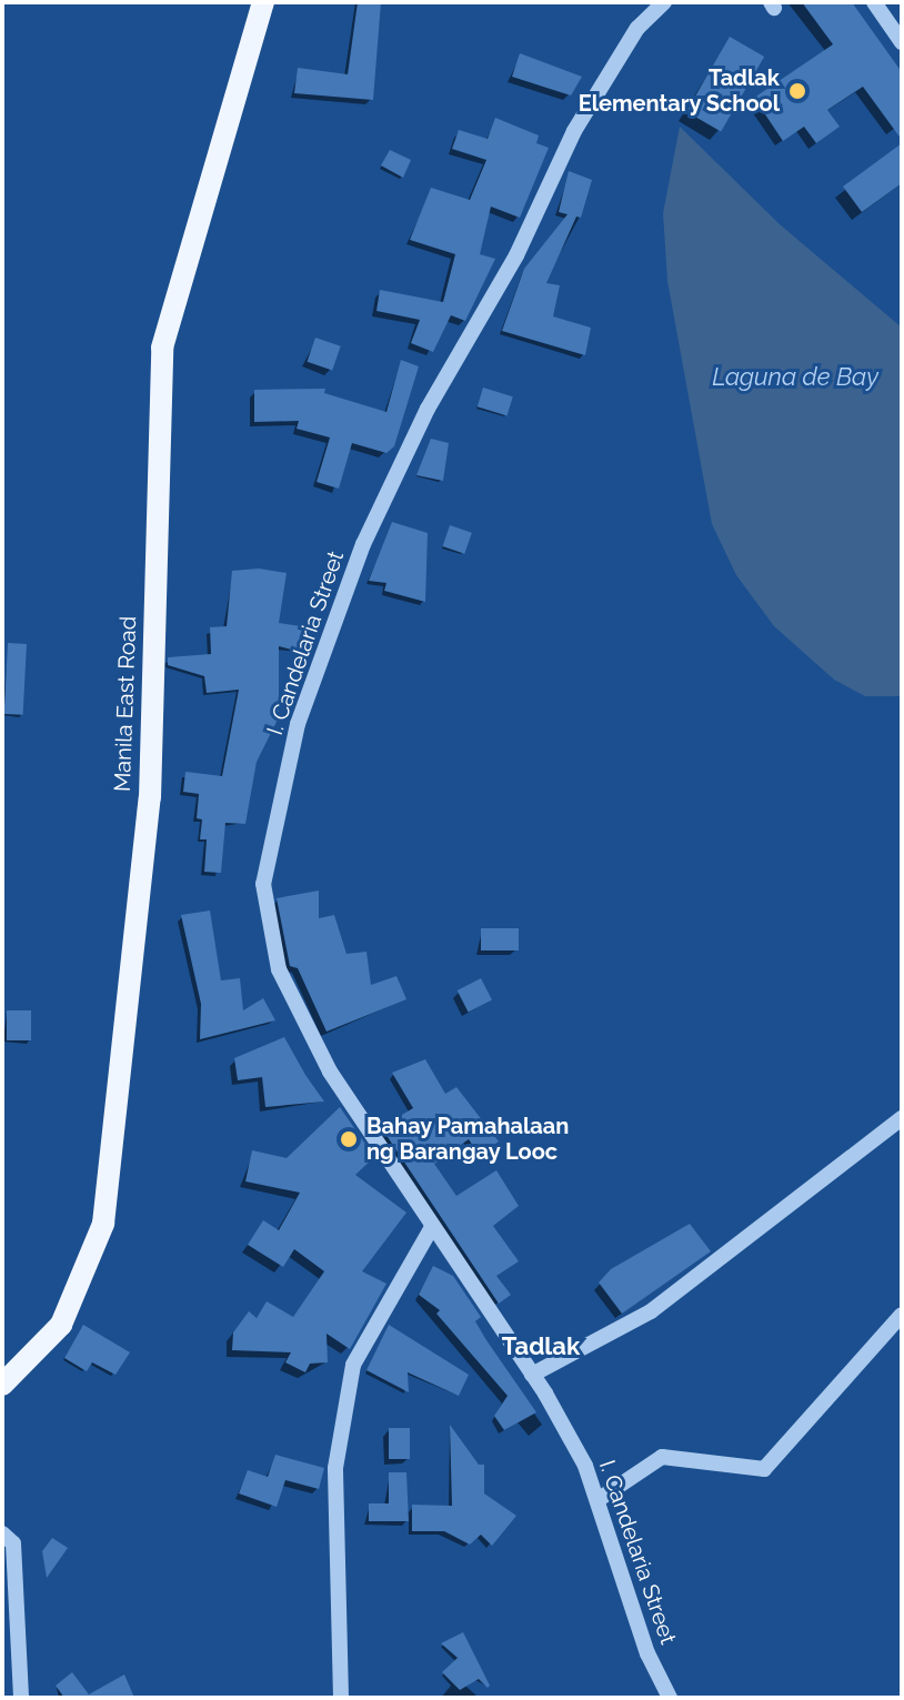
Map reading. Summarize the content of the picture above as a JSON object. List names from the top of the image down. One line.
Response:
{"streets":{"main road":["Manila East Road"],"street":["I. Candelaria Street"]},"districts":["Tadlak"],"water":["Laguna de Bay"],"places":["Tadlak Elementary School","Bahay Pamahalaan ng Barangay Looc"]}
